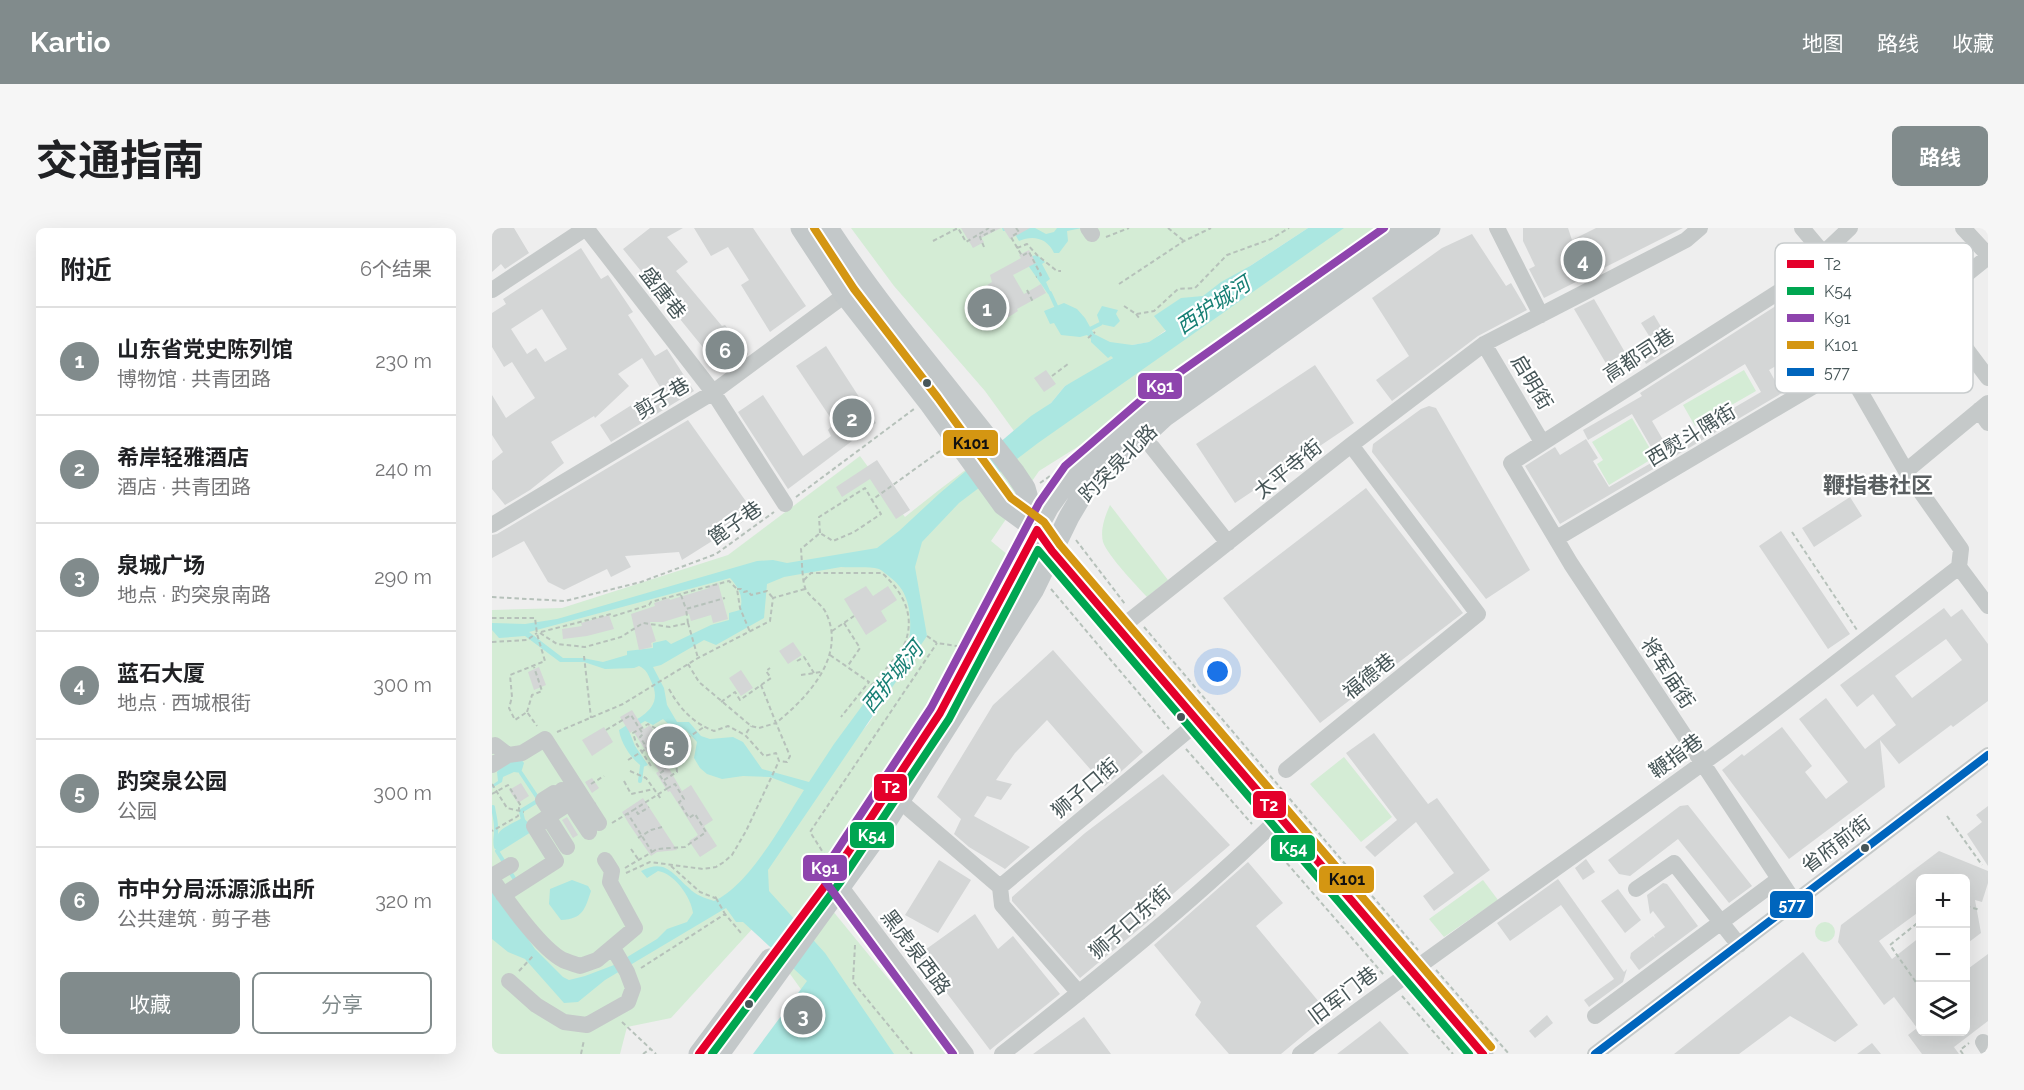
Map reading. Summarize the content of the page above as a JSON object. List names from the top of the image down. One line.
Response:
{"streets":{"main road":["趵突泉北路"],"street":["盛唐巷","高都司巷","启明街","剪子巷","西熨斗隅街","太平寺街","将军庙街","福德巷","鞭指巷","狮子口街","省府前街","狮子口东街","黑虎泉西路","旧军门巷"],"path":["篦子巷"]},"crossings":[["盛唐巷","剪子巷"],["盛唐巷","篦子巷"],["高都司巷","启明街"],["高都司巷","将军庙街"],["启明街","太平寺街"],["西熨斗隅街","将军庙街"],["趵突泉北路","黑虎泉西路"],["太平寺街","福德巷"],["将军庙街","鞭指巷"],["将军庙街","省府前街"],["鞭指巷","旧军门巷"]],"districts":["鞭指巷社区"],"water":["西护城河"],"lines":["transit line K91","transit line K101","transit line T2","transit line K54","transit line 577"],"legend":["T2","K54","K91","K101","577"],"page":{"header":"Kartio","nav":["地图","路线","收藏"],"title":"交通指南","buttons":["路线",["收藏","分享"]],"heading":["附近","6个结果"],"pins":["4","1","6","2","5","3"],"list":[{"mark":"1","name":"山东省党史陈列馆","note":"博物馆 · 共青团路","value":"230 m"},{"mark":"2","name":"希岸轻雅酒店","note":"酒店 · 共青团路","value":"240 m"},{"mark":"3","name":"泉城广场","note":"地点 · 趵突泉南路","value":"290 m"},{"mark":"4","name":"蓝石大厦","note":"地点 · 西城根街","value":"300 m"},{"mark":"5","name":"趵突泉公园","note":"公园","value":"300 m"},{"mark":"6","name":"市中分局泺源派出所","note":"公共建筑 · 剪子巷","value":"320 m"}],"map_buttons":["+","−"]}}
